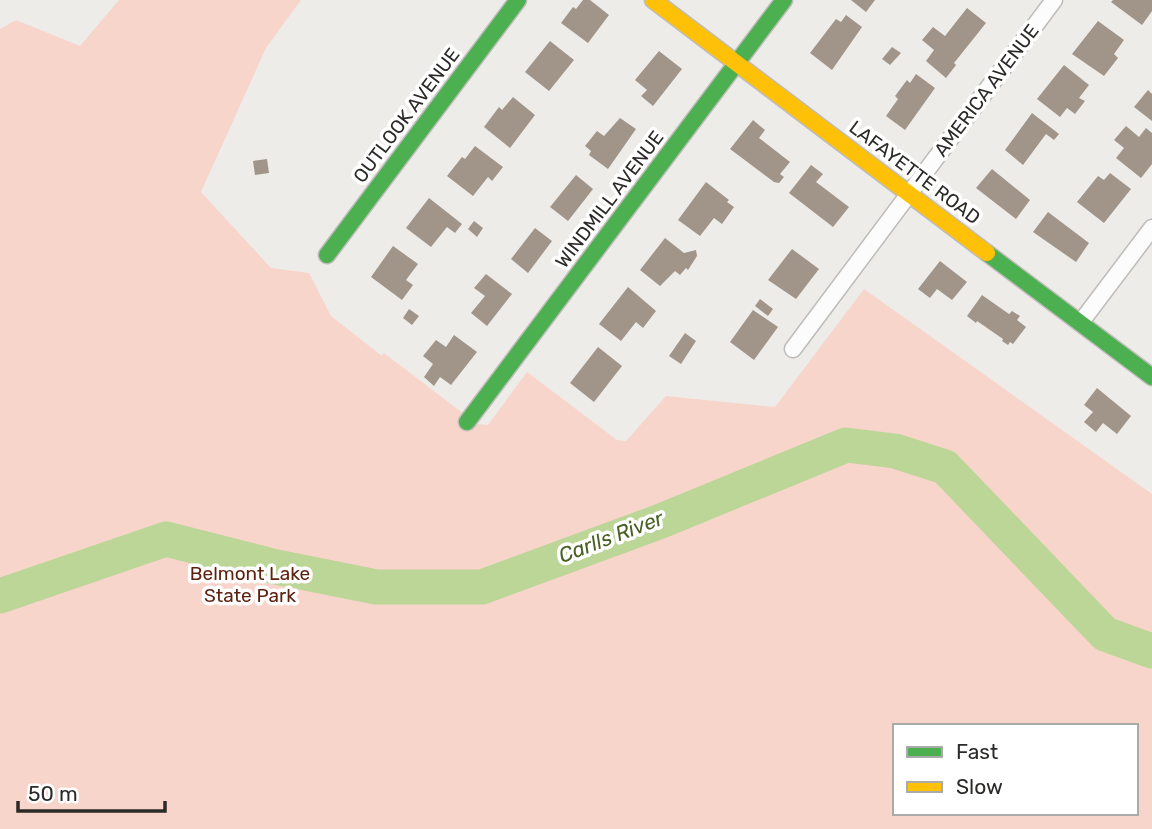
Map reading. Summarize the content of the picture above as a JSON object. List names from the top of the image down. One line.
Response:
{"streets":{"street":["AMERICA AVENUE","OUTLOOK AVENUE","LAFAYETTE ROAD","WINDMILL AVENUE"]},"crossings":[["AMERICA AVENUE","LAFAYETTE ROAD"],["LAFAYETTE ROAD","WINDMILL AVENUE"]],"water":["Carlls River"],"parks":["Belmont Lake State Park"],"legend":["Fast","Slow"],"scale_bar":"50 m"}
